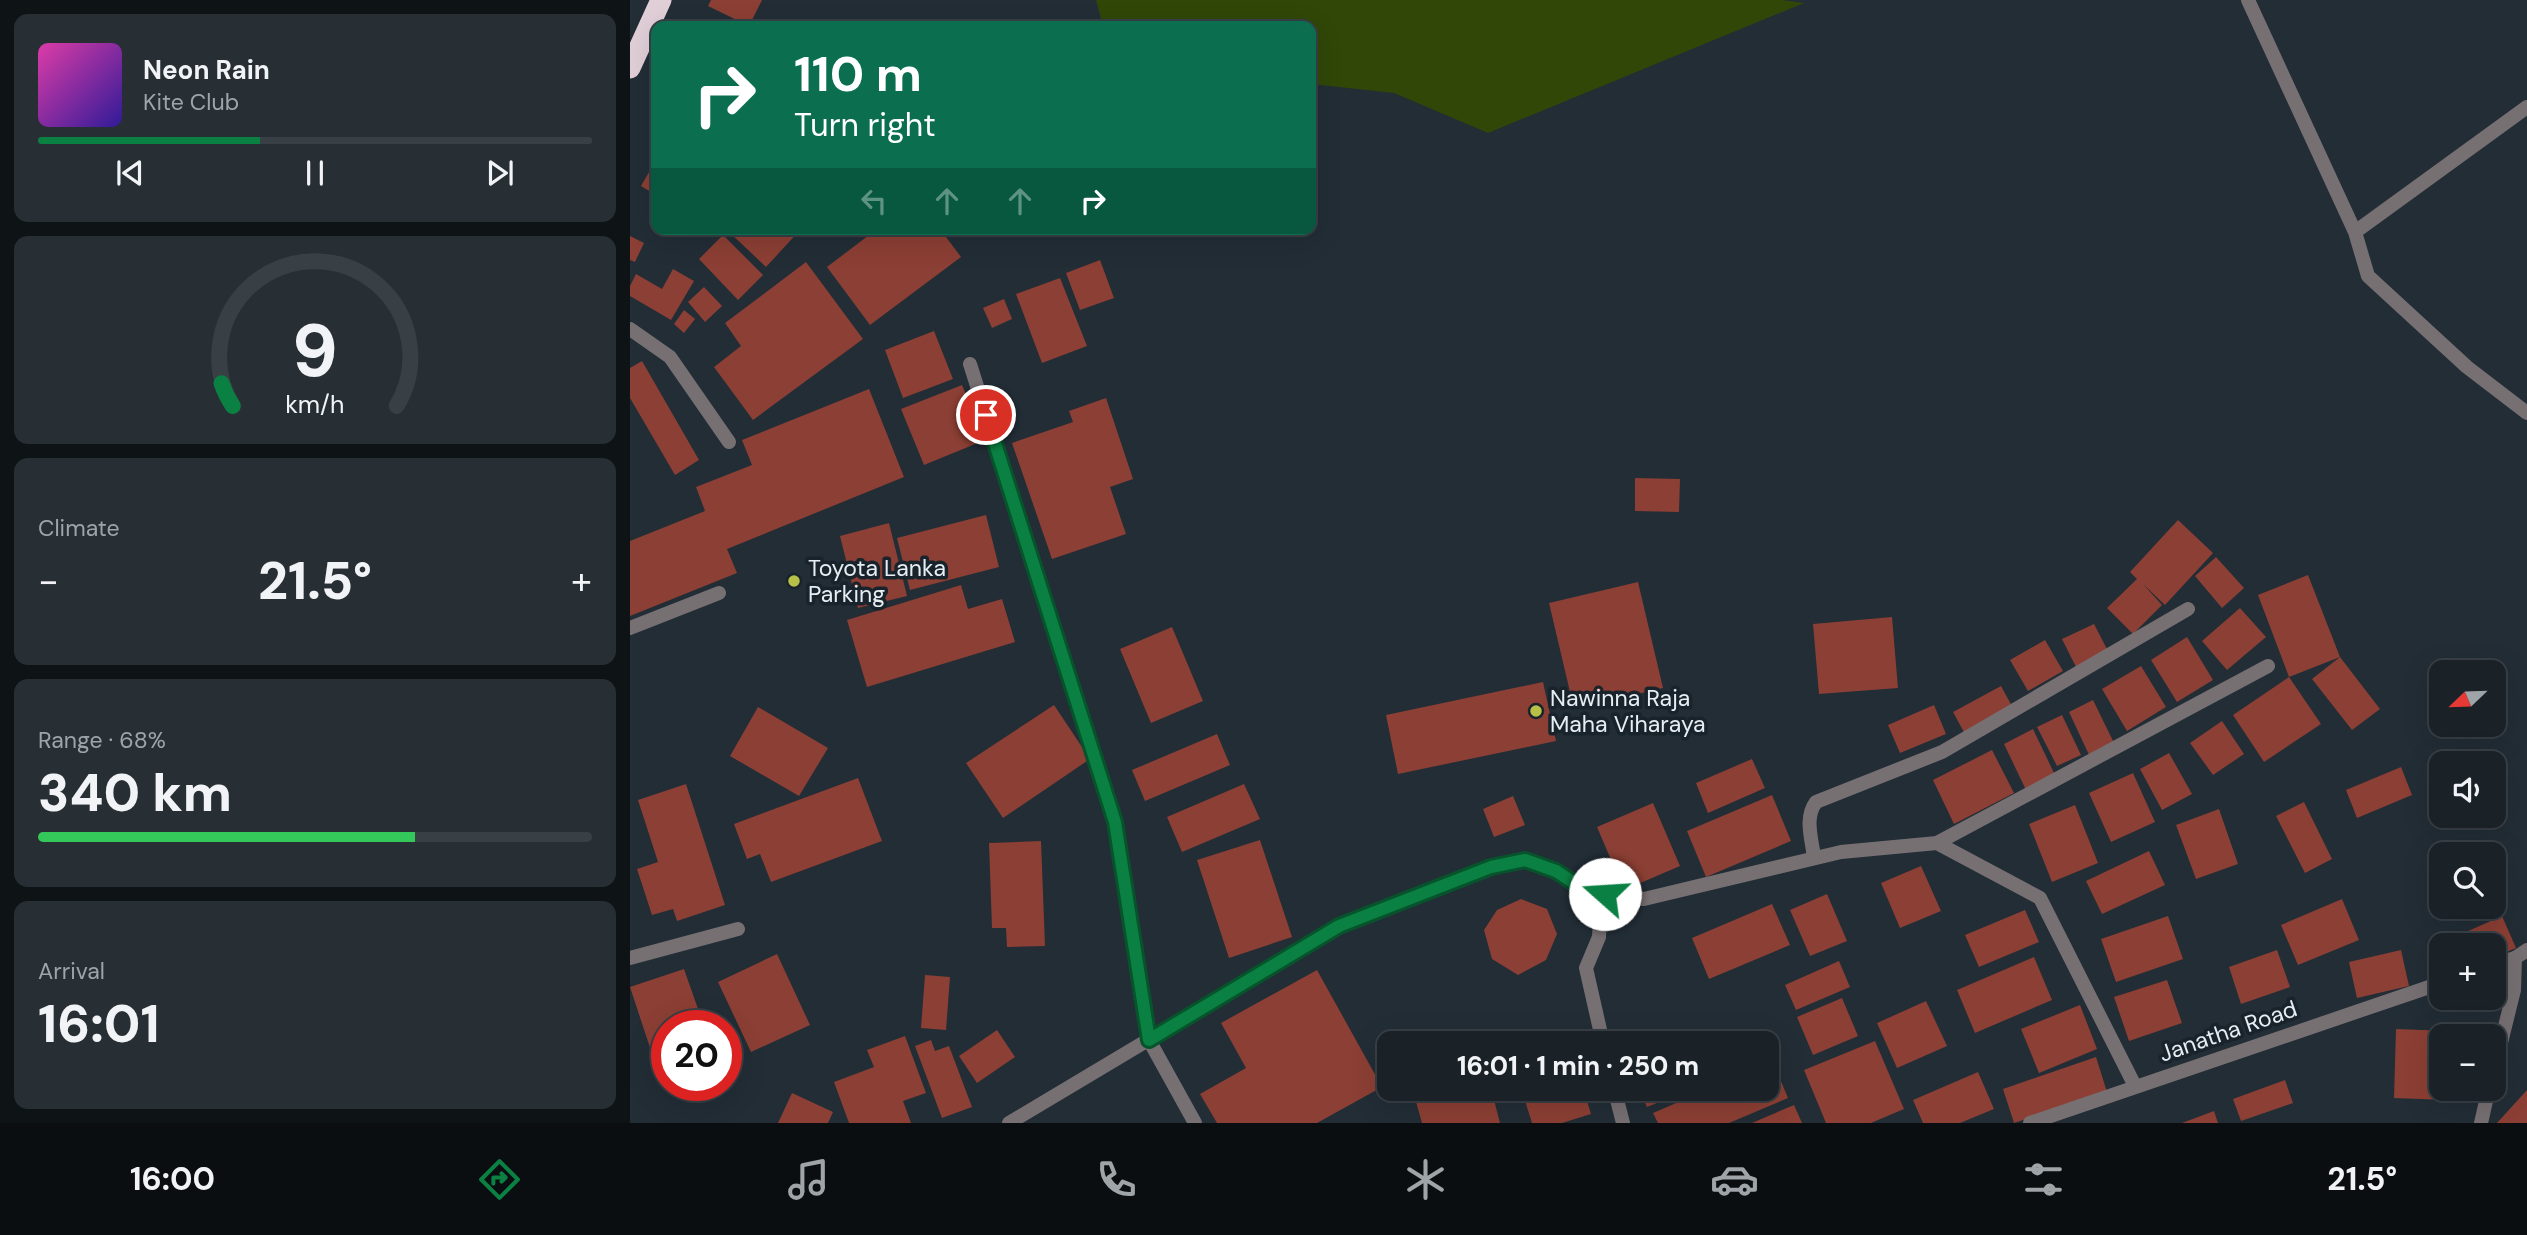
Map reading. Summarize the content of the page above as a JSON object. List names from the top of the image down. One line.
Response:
{"streets":{"street":["Janatha Road"]},"places":["Toyota Lanka Parking","Nawinna Raja Maha Viharaya"],"north":"bottom left","page":{"turn":["110 m","Turn right"],"song":["Neon Rain","Kite Club"],"tile":["Climate",["Range · 68%","340 km"],["Arrival","16:01"]],"heat":["−","21.5°","+"],"map_buttons":["+","−"],"limit":"20","trip":"16:01 · 1 min · 250 m","tabs":["16:00","21.5°"],"gauge":["9","km/h"]}}
